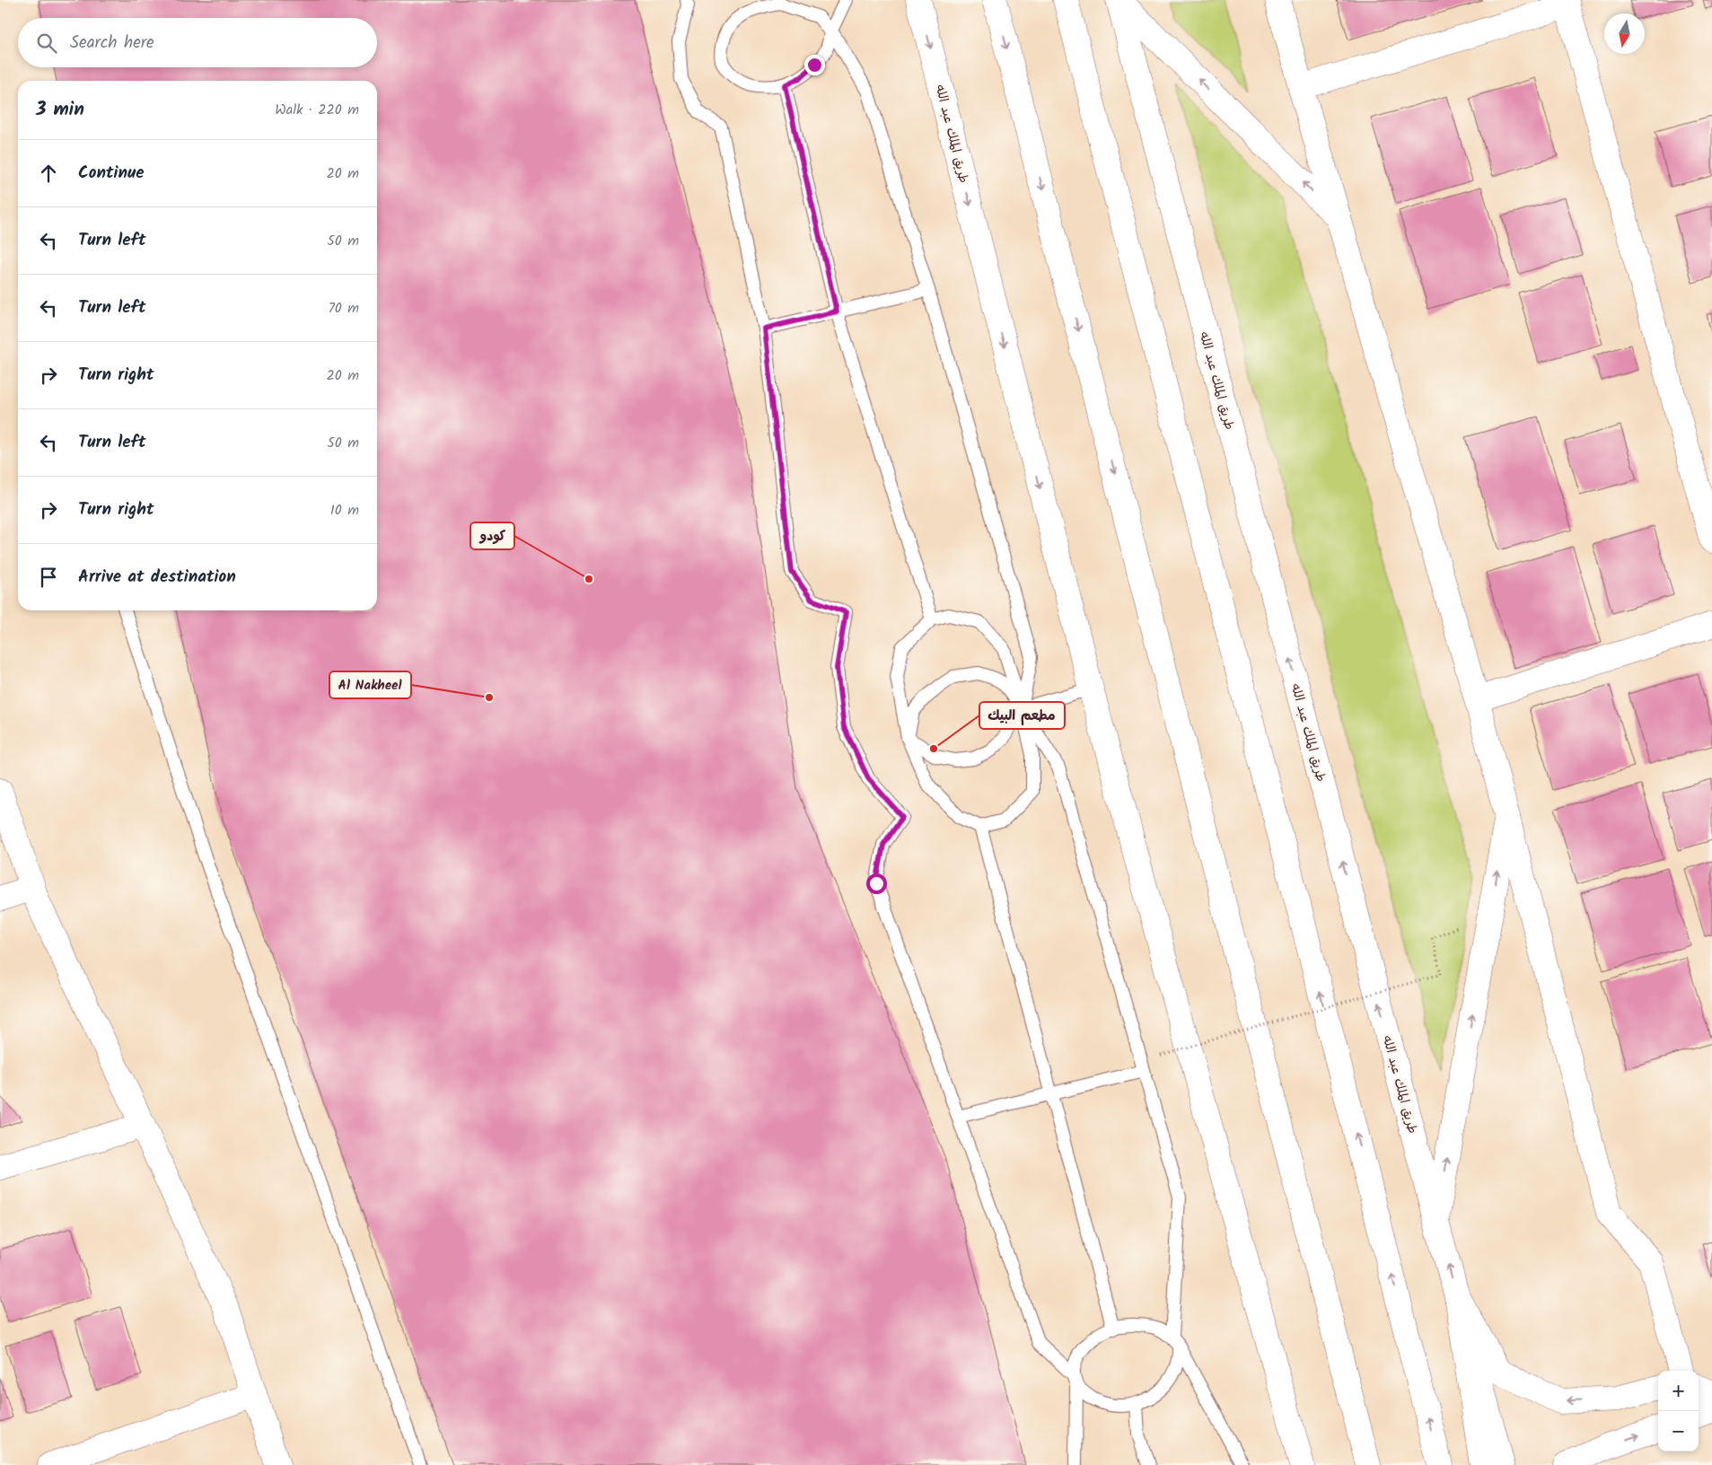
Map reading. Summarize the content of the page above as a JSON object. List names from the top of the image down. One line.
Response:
{"streets":{"main road":["طريق الملك عبد الله"]},"places":["كودو","Al Nakheel","مطعم البيك"],"north":"bottom","page":{"search":"Search here","heading":["3 min","Walk · 220 m"],"list":[["Continue","20 m"],["Turn left","50 m"],["Turn left","70 m"],["Turn right","20 m"],["Turn left","50 m"],["Turn right","10 m"],"Arrive at destination"],"map_buttons":["+","−"]}}
